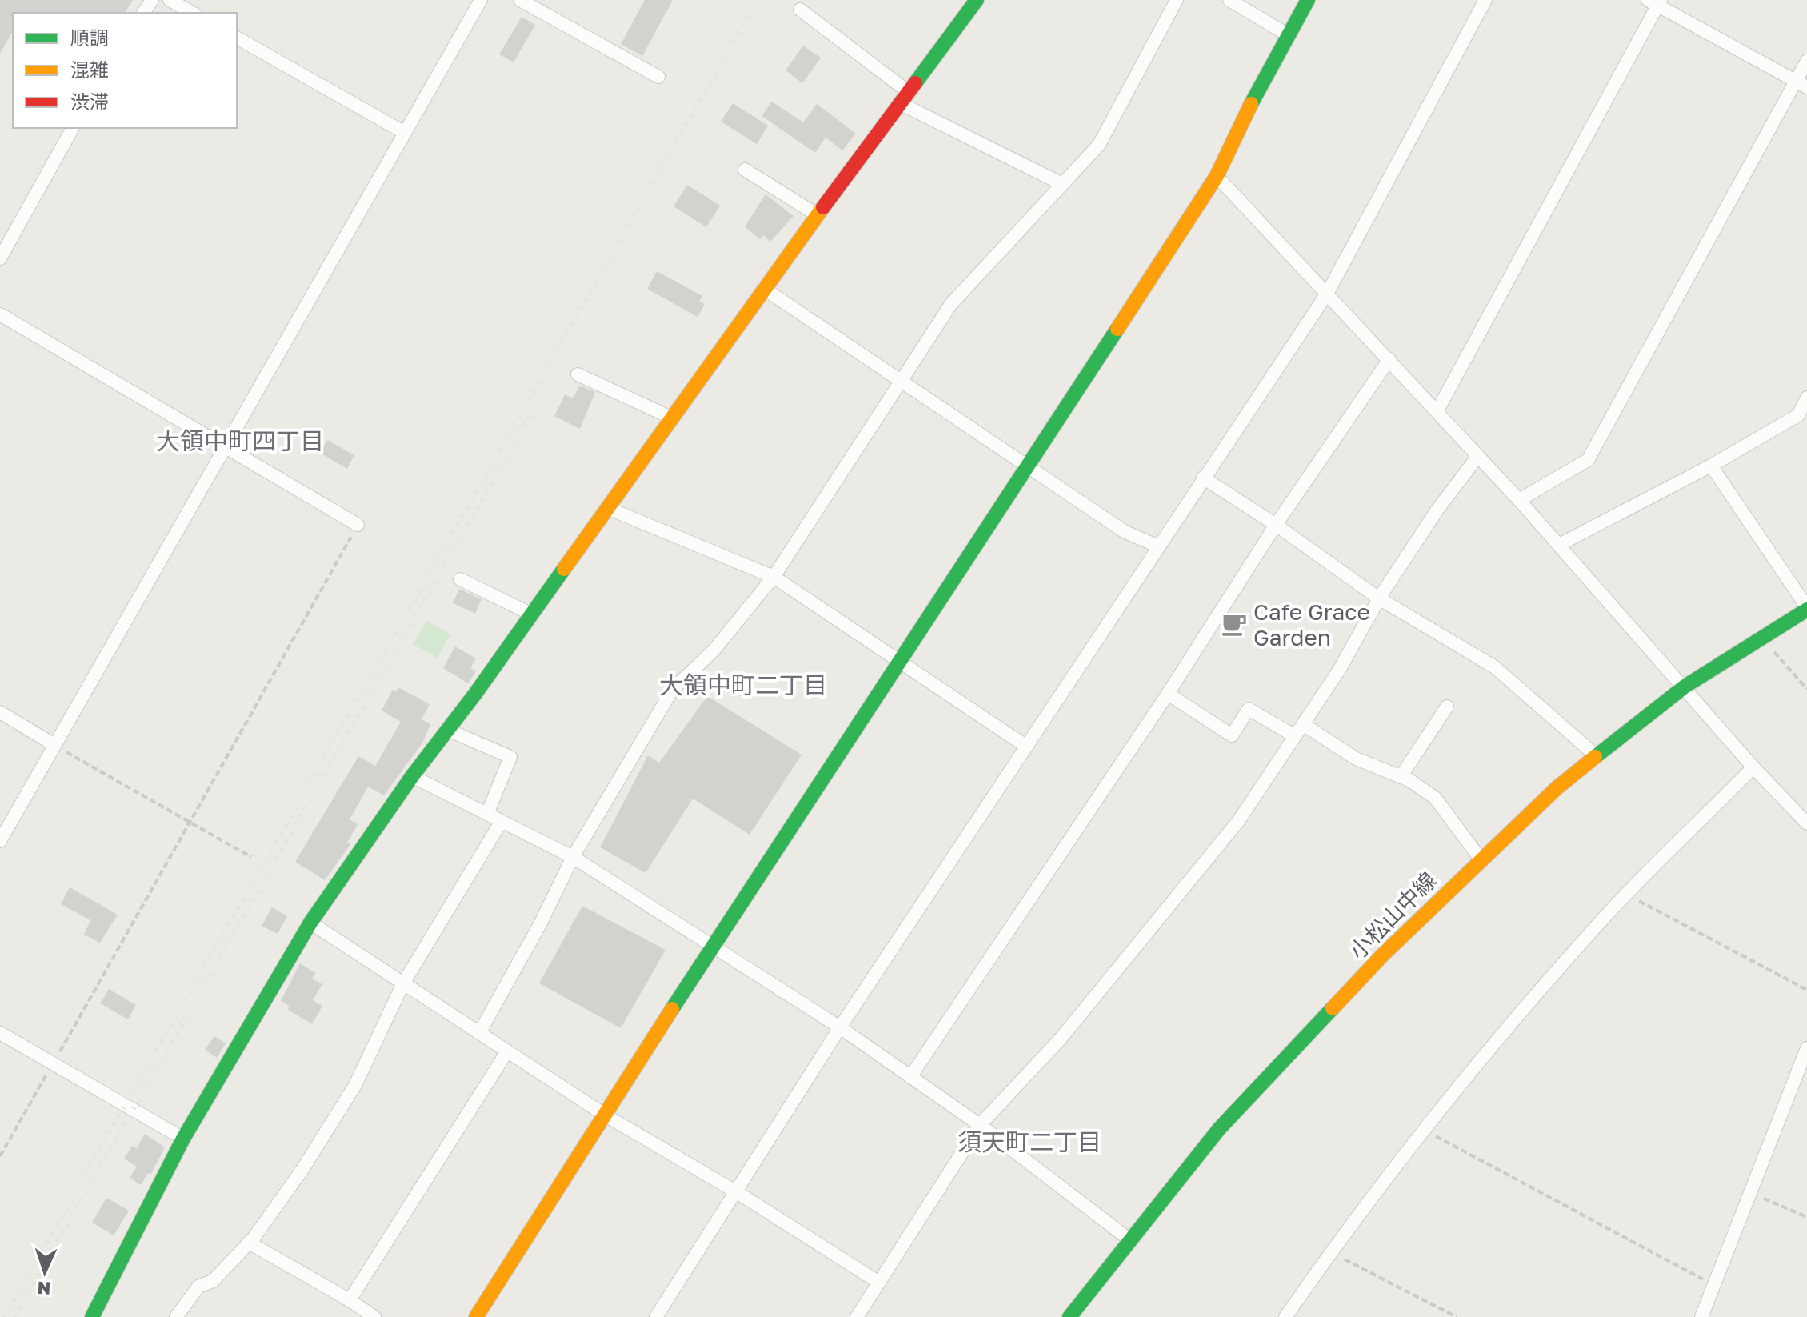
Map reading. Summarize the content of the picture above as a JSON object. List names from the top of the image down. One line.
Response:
{"streets":{"street":["小松山中線"]},"districts":["大領中町四丁目","大領中町二丁目","須天町二丁目"],"places":{"cafe":["Cafe Grace Garden"]},"legend":["順調","混雑","渋滞"],"north":"bottom"}
